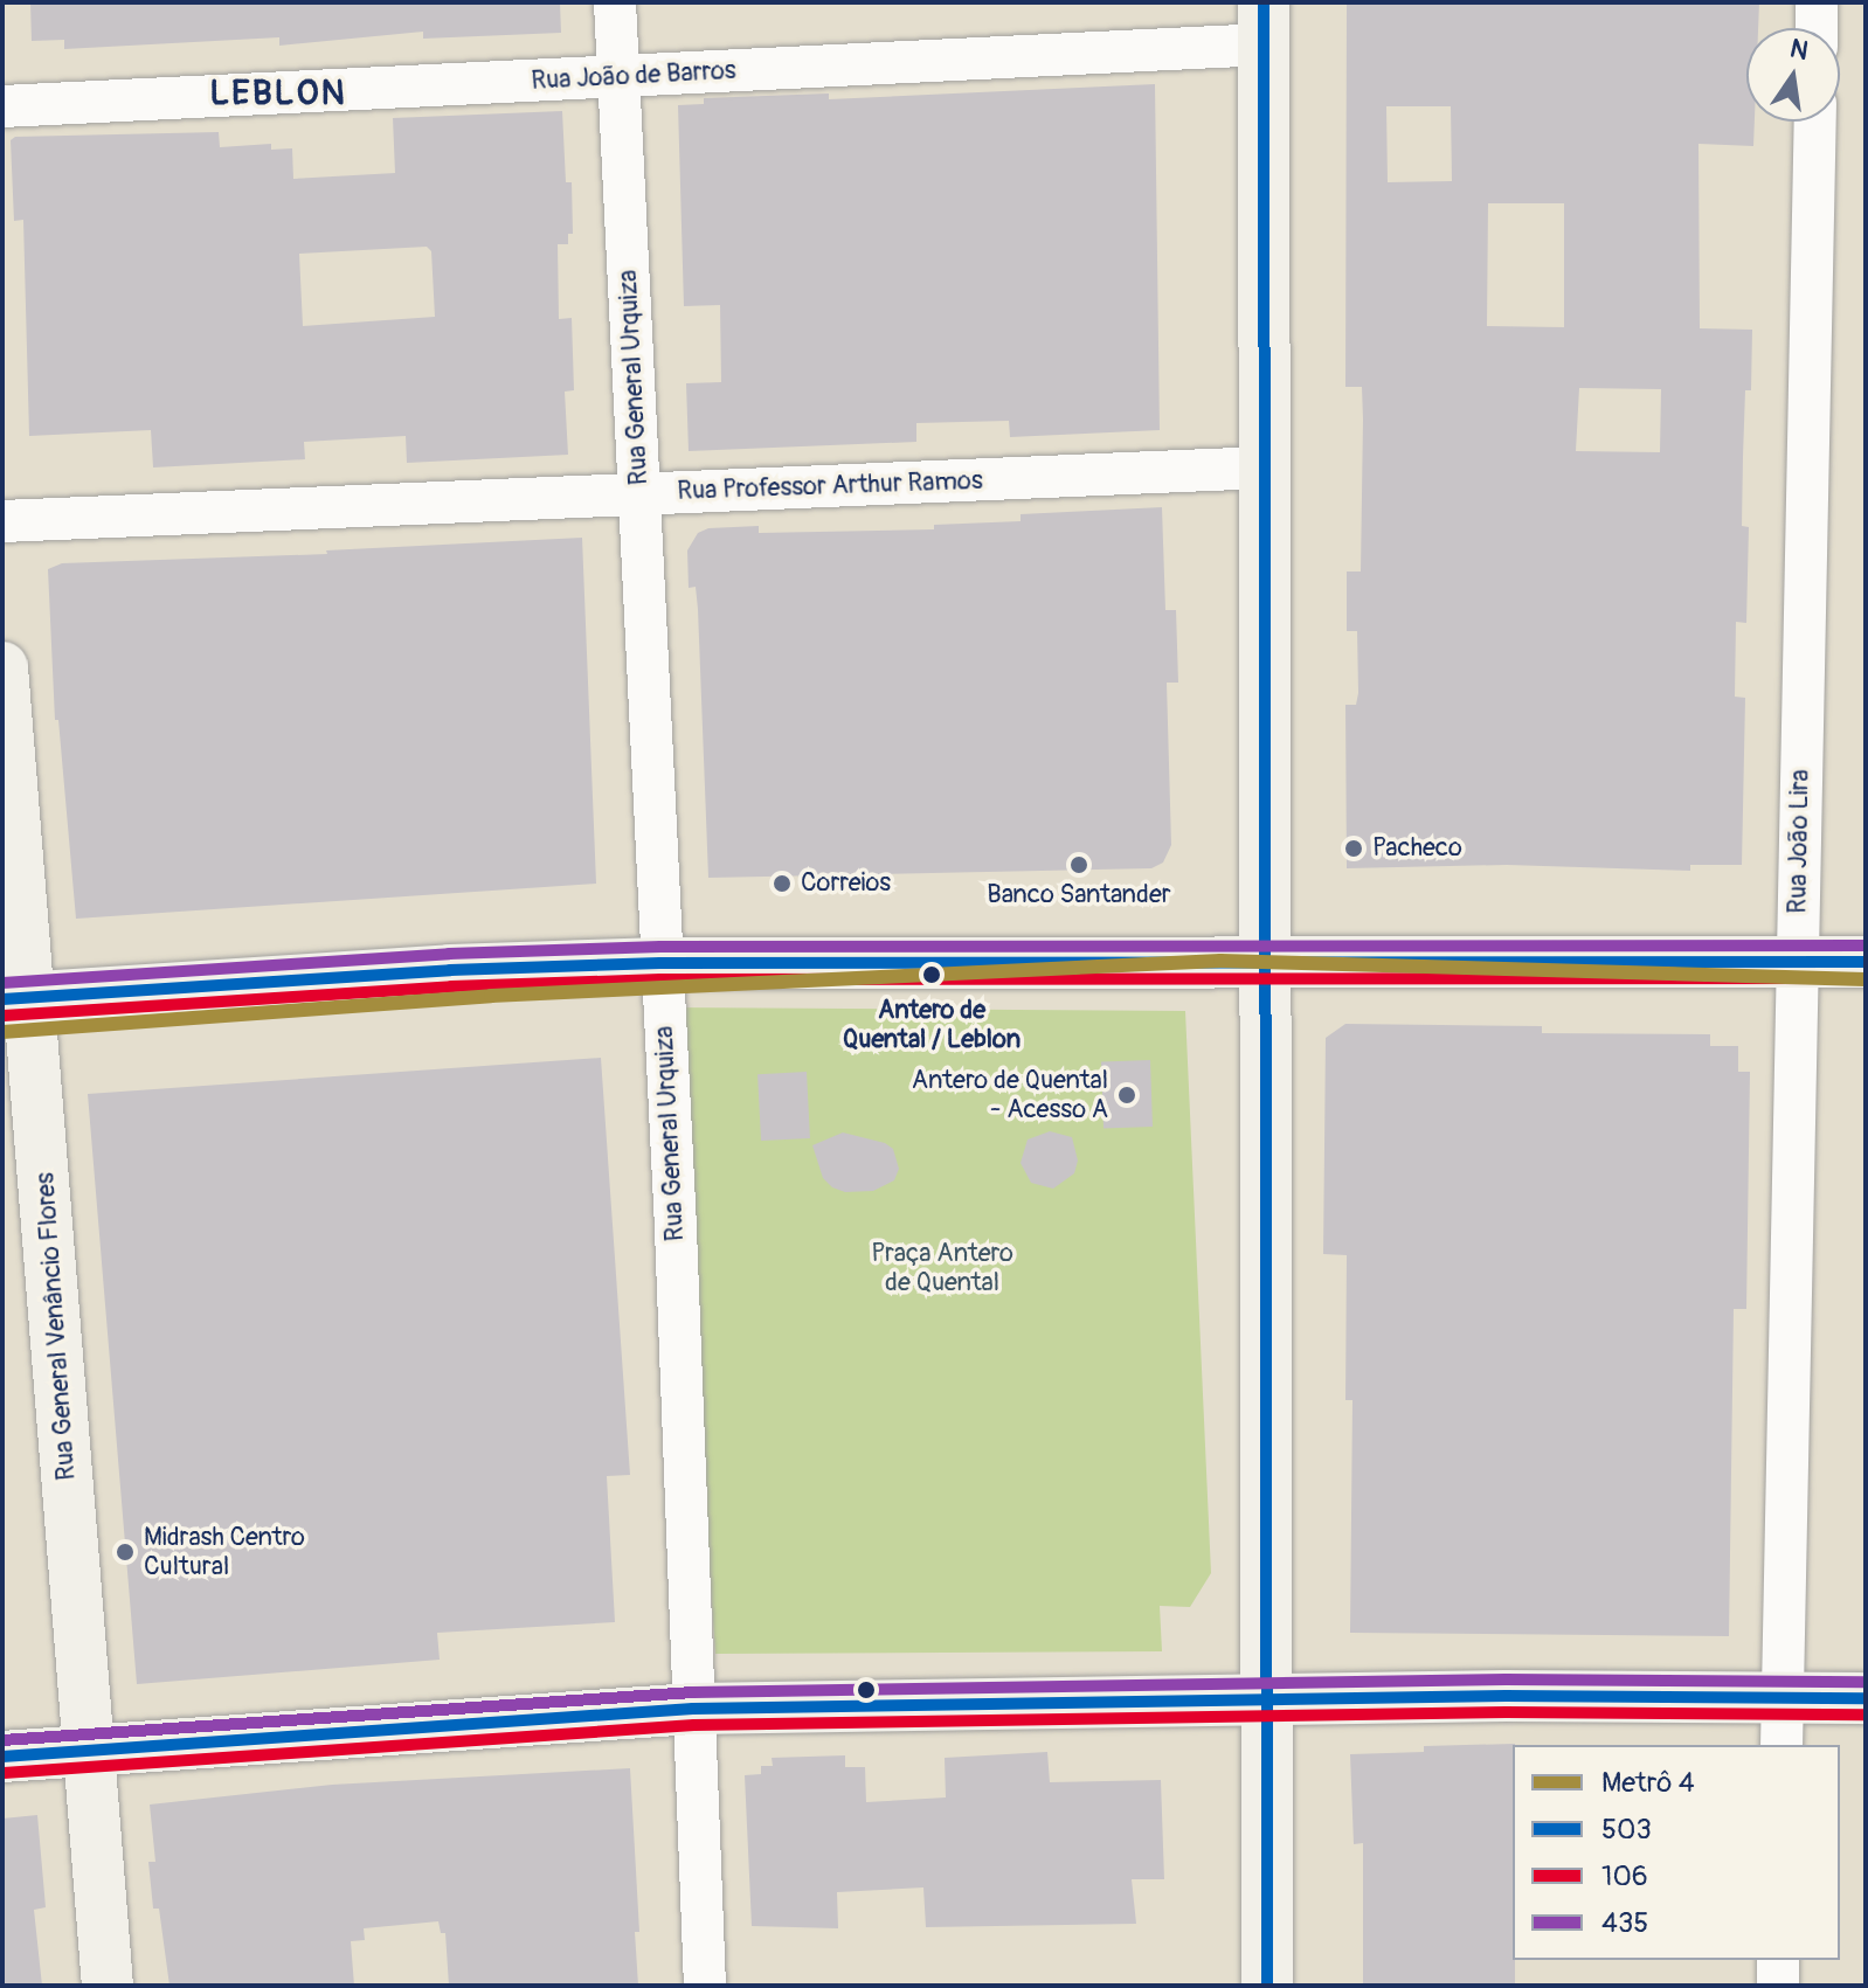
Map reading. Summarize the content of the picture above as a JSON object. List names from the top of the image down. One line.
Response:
{"streets":{"main road":["Rua General Venâncio Flores"],"street":["Rua João de Barros","Rua General Urquiza","Rua Professor Arthur Ramos","Rua João Lira"]},"crossings":[["Rua João de Barros","Rua General Urquiza"],["Rua General Urquiza","Rua Professor Arthur Ramos"]],"districts":["LEBLON"],"parks":["Praça Antero de Quental"],"places":["Pacheco","Banco Santander","Correios","Antero de Quental / Leblon","Antero de Quental - Acesso A","Midrash Centro Cultural"],"lines":["transit line 503","transit line 435","metro line 4","transit line 106"],"legend":["Metrô 4","503","106","435"],"north":"top"}
